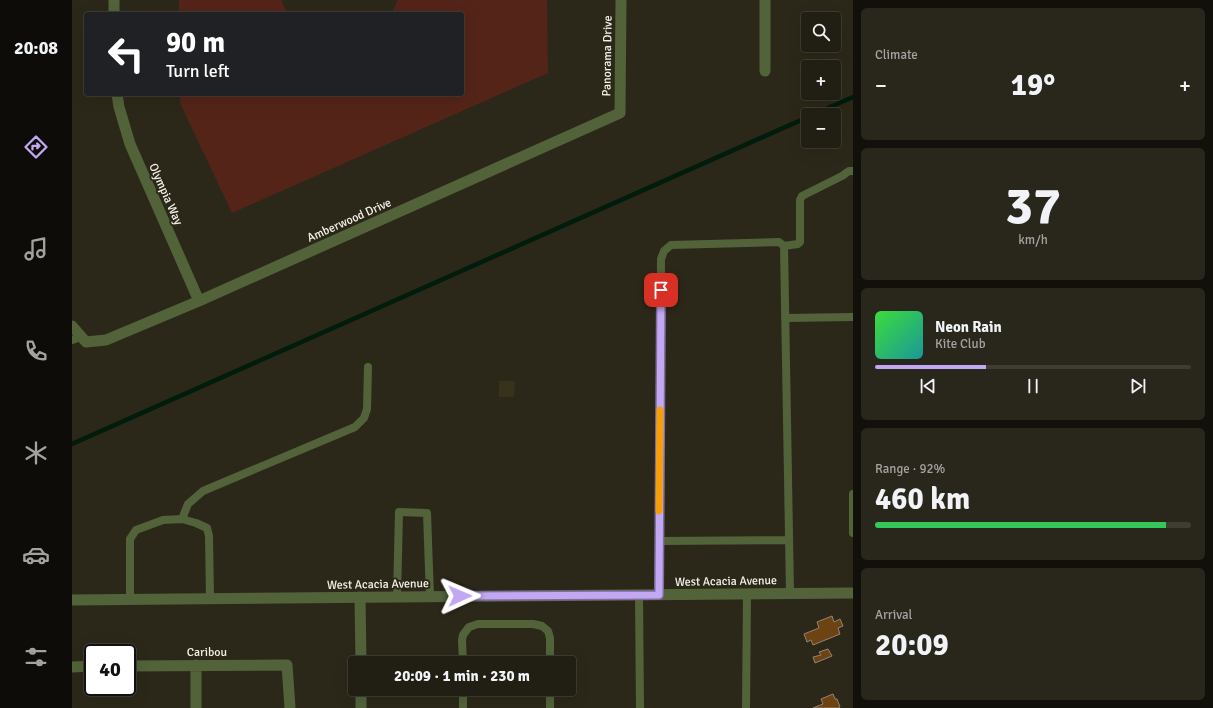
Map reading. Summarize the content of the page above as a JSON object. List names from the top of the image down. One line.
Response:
{"streets":{"street":["Panorama Drive","Olympia Way","Amberwood Drive","West Acacia Avenue","Caribou"]},"crossings":[["Panorama Drive","Amberwood Drive"],["Olympia Way","Amberwood Drive"]],"page":{"tabs":"20:08","tile":["Climate",["37","km/h"],["Range · 92%","460 km"],["Arrival","20:09"]],"map_buttons":["+","−"],"turn":["90 m","Turn left"],"heat":["−","19°","+"],"song":["Neon Rain","Kite Club"],"limit":"40","trip":"20:09 · 1 min · 230 m"}}
